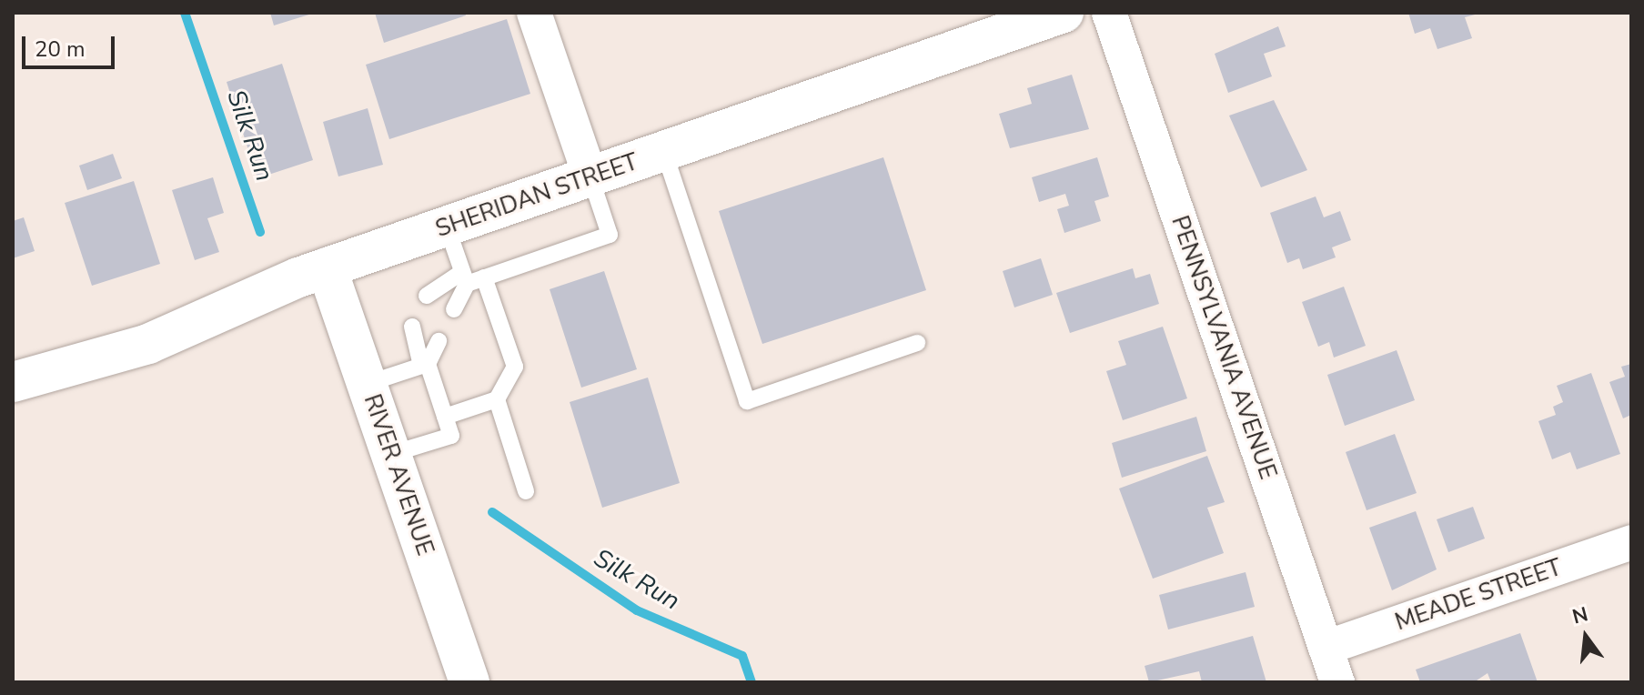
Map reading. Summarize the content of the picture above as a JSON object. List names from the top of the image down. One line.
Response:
{"streets":{"street":["SHERIDAN STREET","PENNSYLVANIA AVENUE","RIVER AVENUE","MEADE STREET"]},"crossings":[["SHERIDAN STREET","RIVER AVENUE"],["PENNSYLVANIA AVENUE","MEADE STREET"]],"water":["Silk Run"],"scale_bar":"20 m","north":"top"}
